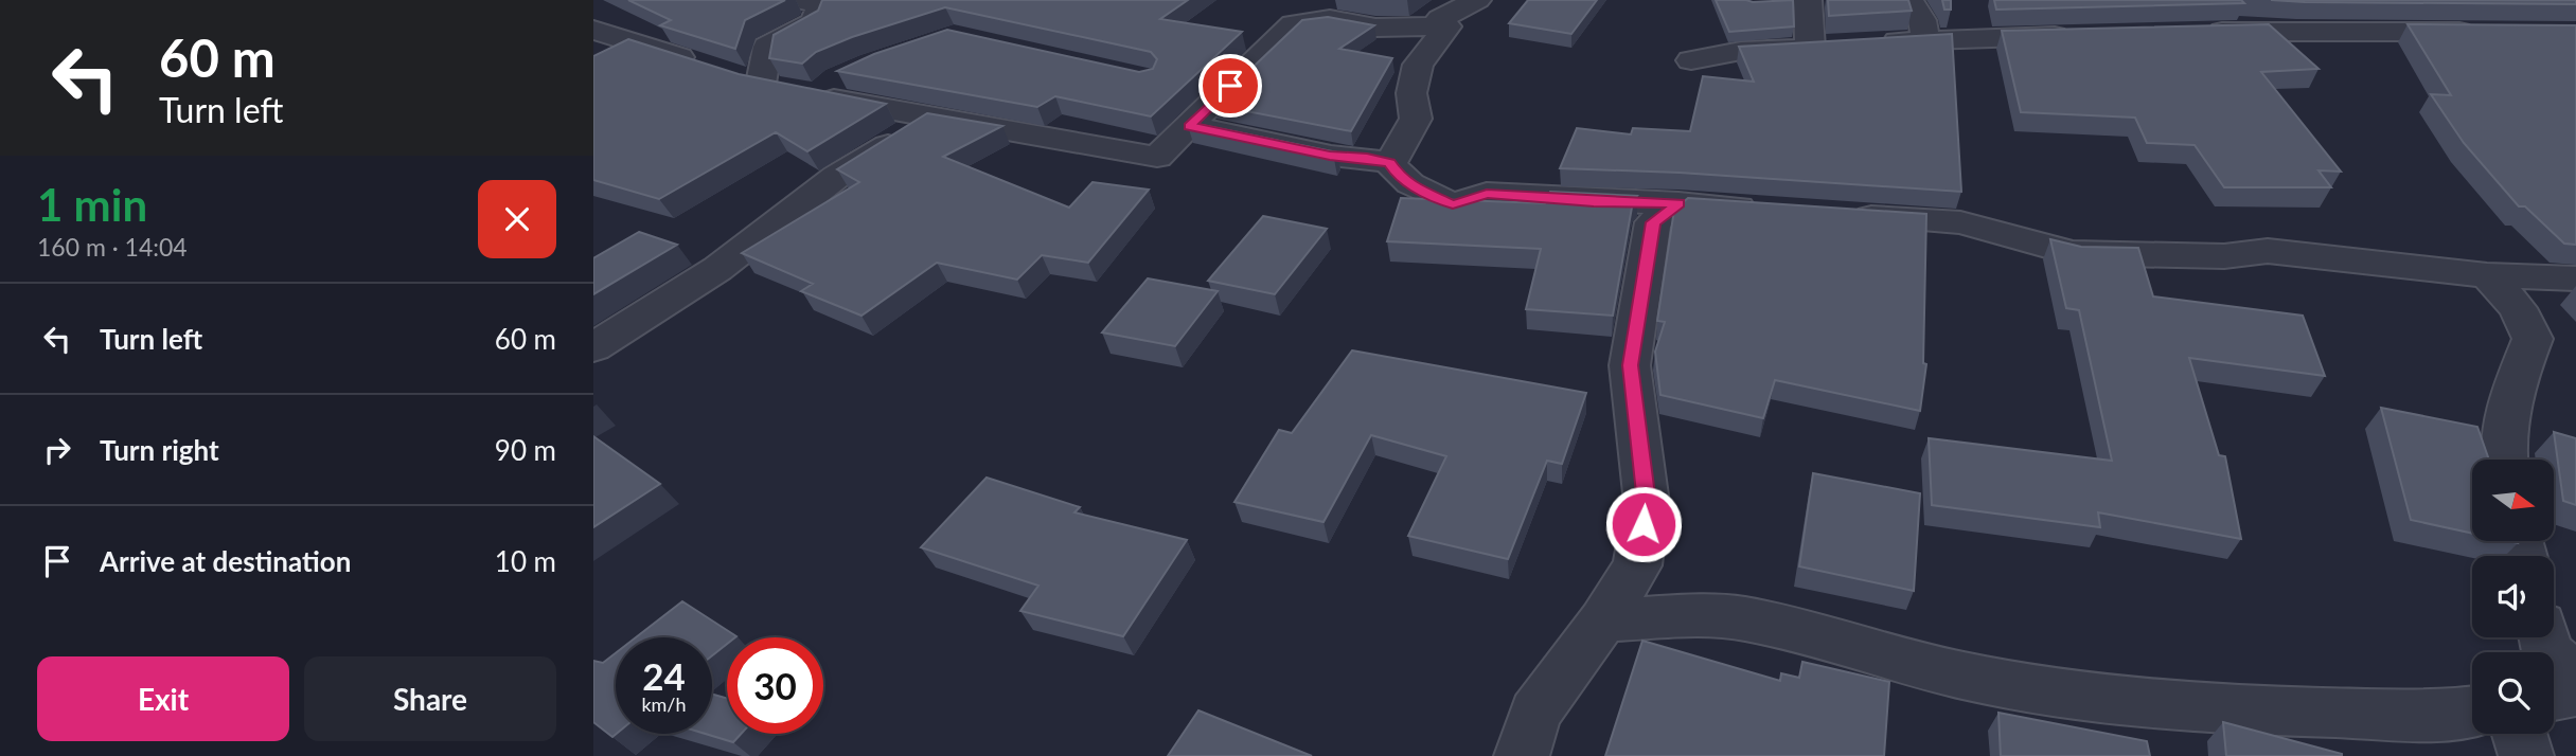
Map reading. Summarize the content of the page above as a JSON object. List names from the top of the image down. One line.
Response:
{"north":"right","page":{"turn":["60 m","Turn left"],"heading":["1 min","160 m · 14:04"],"list":[{"name":"Turn left","value":"60 m"},{"name":"Turn right","value":"90 m"},{"name":"Arrive at destination","value":"10 m"}],"speed":"24 km/h","limit":"30","buttons":["Exit","Share"]}}
